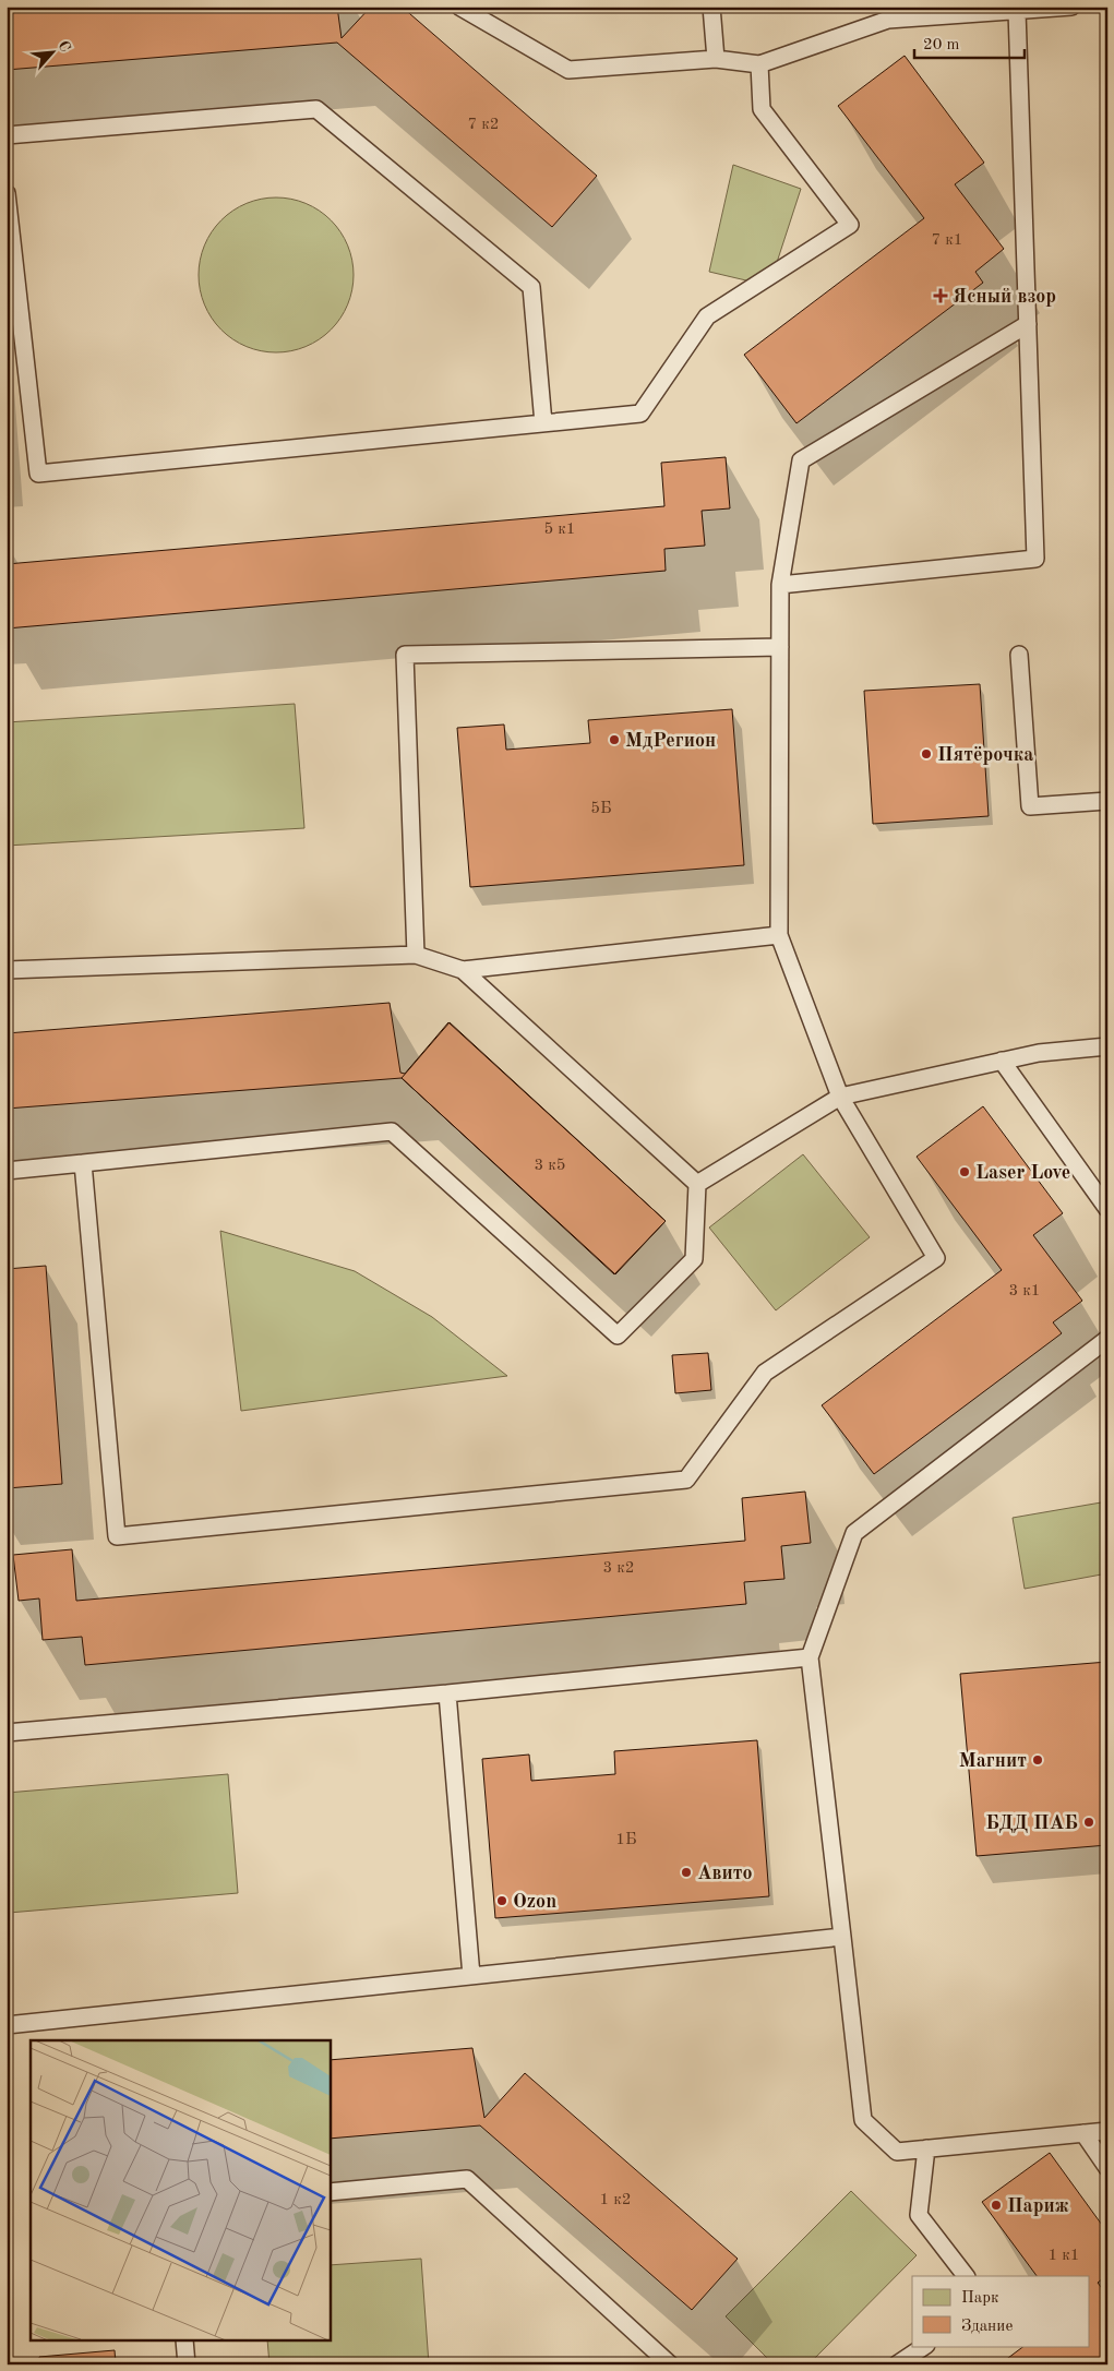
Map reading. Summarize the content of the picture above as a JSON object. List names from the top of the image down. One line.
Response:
{"places":{"health":["Ясный взор"],"other":["МдРегион","Пятёрочка","Laser Love","Магнит","БДД ПАБ","Авито","Ozon","Париж"]},"house_numbers":["7 к2","7 к1","5 к1","5Б","3 к5","3 к1","3 к2","1Б","1 к2","1 к1"],"legend":["Парк","Здание"],"scale_bar":"20 m","north":"top right"}
